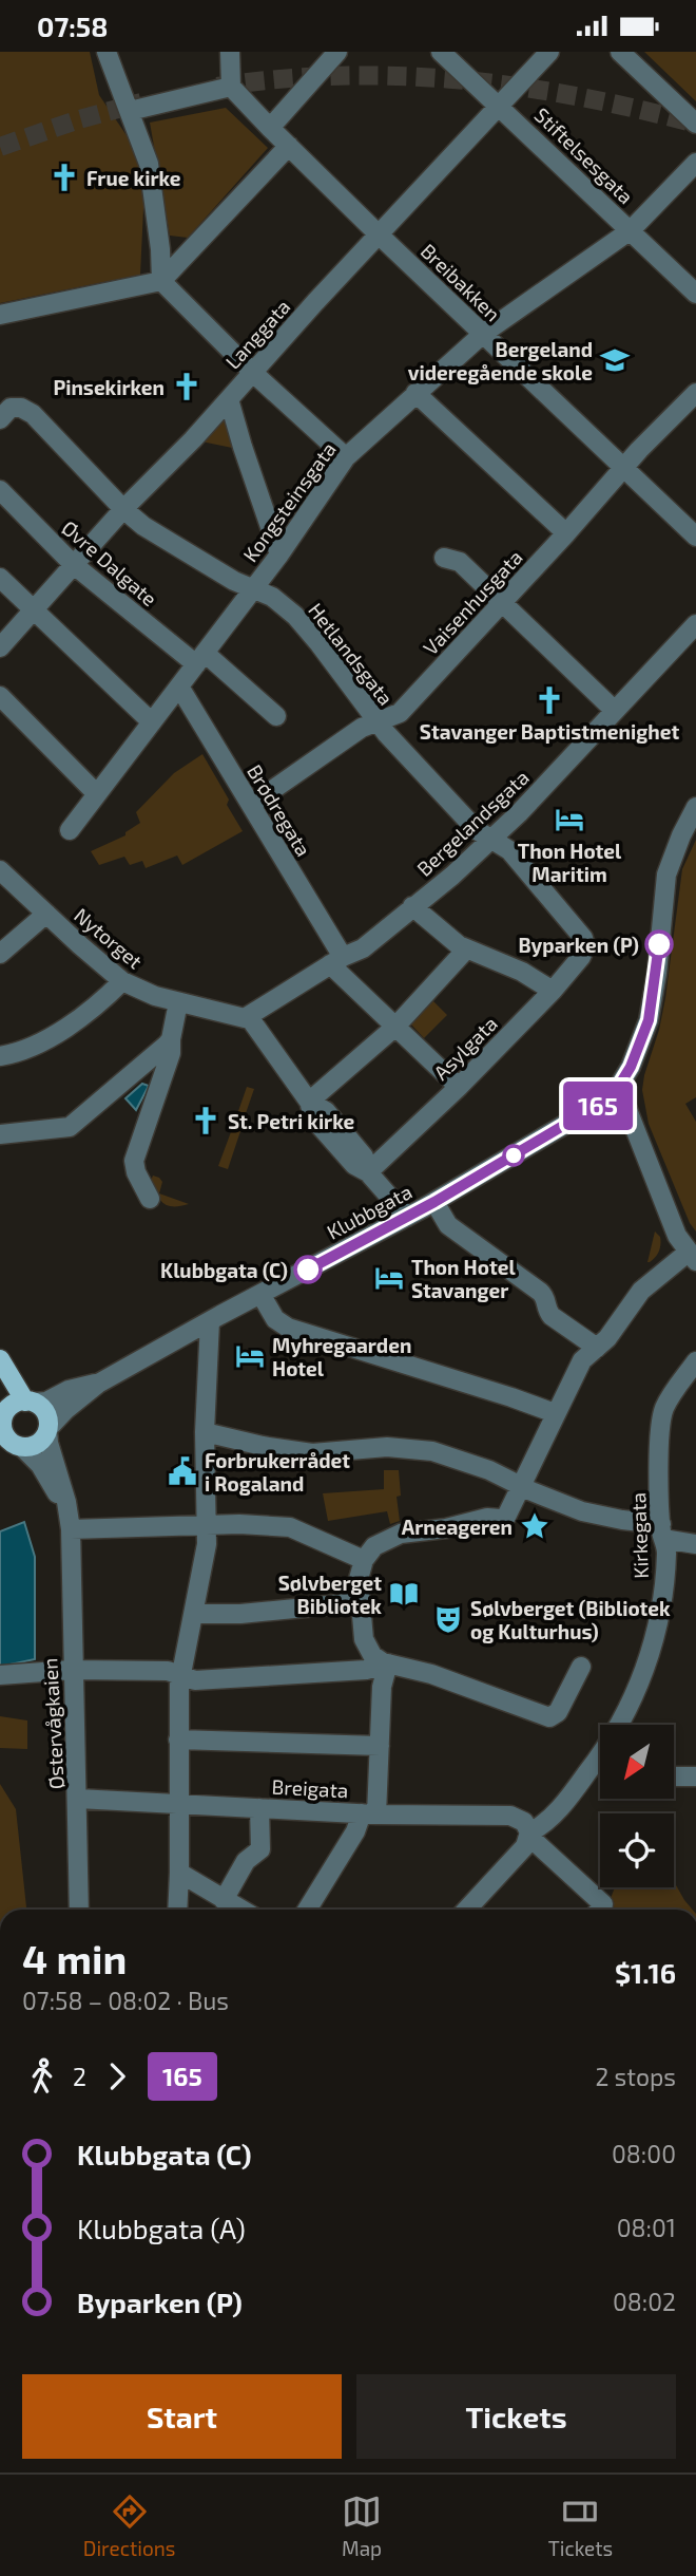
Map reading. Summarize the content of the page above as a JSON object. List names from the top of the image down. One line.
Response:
{"streets":{"street":["Stiftelsesgata","Breibakken","Langgata","Kongsteinsgata","Øvre Dalgate","Vaisenhusgata","Hetlandsgata","Brødregata","Bergelandsgata","Nytorget","Asylgata","Klubbgata","Kirkegata","Østervågkaien","Breigata"]},"crossings":[["Stiftelsesgata","Langgata"],["Stiftelsesgata","Kongsteinsgata"],["Breibakken","Langgata"],["Breibakken","Kongsteinsgata"],["Breibakken","Vaisenhusgata"],["Langgata","Øvre Dalgate"],["Langgata","Hetlandsgata"],["Kongsteinsgata","Øvre Dalgate"],["Kongsteinsgata","Hetlandsgata"],["Kongsteinsgata","Brødregata"],["Vaisenhusgata","Hetlandsgata"],["Vaisenhusgata","Brødregata"],["Hetlandsgata","Bergelandsgata"],["Hetlandsgata","Asylgata"],["Brødregata","Bergelandsgata"],["Brødregata","Asylgata"],["Bergelandsgata","Nytorget"],["Klubbgata","Østervågkaien"],["Kirkegata","Breigata"],["Østervågkaien","Breigata"]],"places":{"church":["Frue kirke","Pinsekirken","Stavanger Baptistmenighet","St. Petri kirke"],"school or university":["Bergeland videregående skole"],"hotel":["Thon Hotel Maritim","Thon Hotel Stavanger","Myhregaarden Hotel"],"other":["Byparken (P)","Klubbgata (C)"],"public building":["Forbrukerrådet i Rogaland"],"place":["Arneageren"],"library":["Sølvberget Bibliotek"],"theatre":["Sølvberget (Bibliotek og Kulturhus)"]},"lines":["bus line 165"],"north":"bottom left","page":{"status":"07:58","on_map":"165","heading":["4 min","07:58 – 08:02 · Bus","$1.16"],"legs":["2","165","2 stops"],"list":[{"name":"Klubbgata (C)","value":"08:00"},{"name":"Klubbgata (A)","value":"08:01"},{"name":"Byparken (P)","value":"08:02"}],"buttons":["Start","Tickets"],"tabs":["Directions","Map","Tickets"]}}
